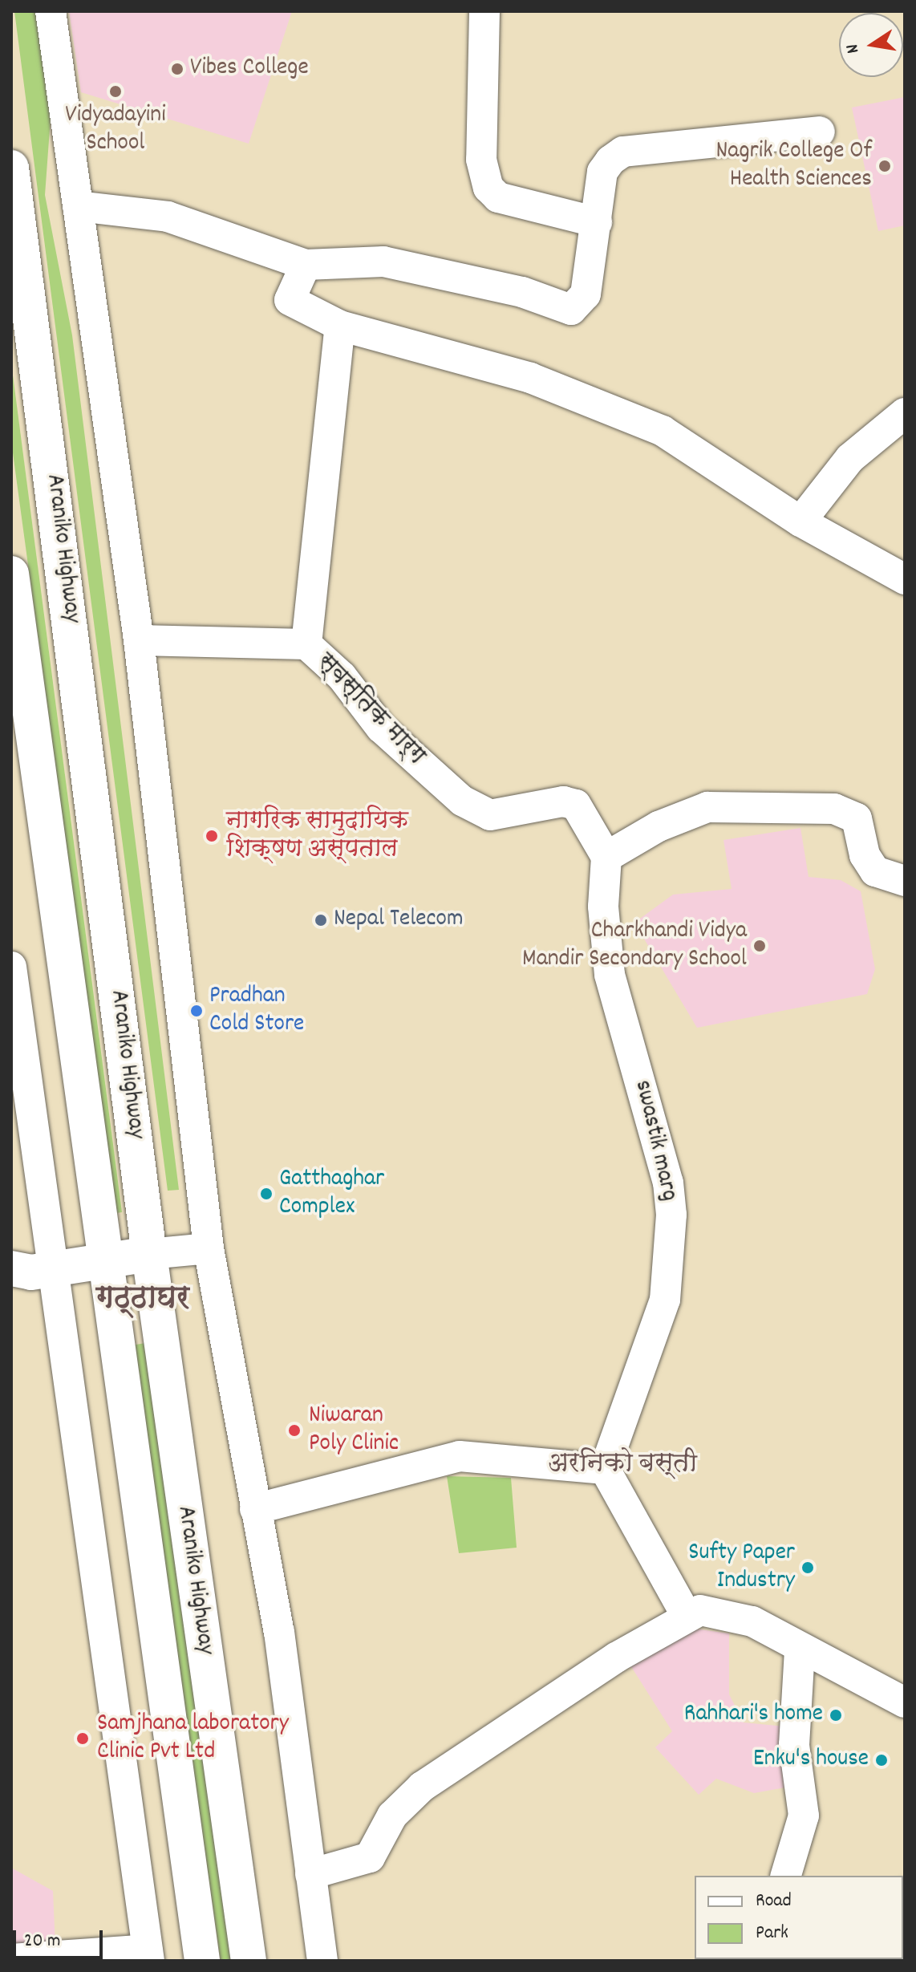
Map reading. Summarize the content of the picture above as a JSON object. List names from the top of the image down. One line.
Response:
{"streets":{"main road":["Araniko Highway"],"street":["स्वस्तिक मार्ग","swastik marg"]},"crossings":[["स्वस्तिक मार्ग","swastik marg"]],"districts":["गठ्ठाघर","अरनिको बस्ती"],"places":["Vibes College","Vidyadayini School","Nagrik College Of Health Sciences","नागरिक सामुदायिक शिक्षण अस्पताल","Nepal Telecom","Charkhandi Vidya Mandir Secondary School","Pradhan Cold Store","Gatthaghar Complex","Niwaran Poly Clinic","Sufty Paper Industry","Rahhari's home","Samjhana laboratory Clinic Pvt Ltd","Enku's house"],"legend":["Road","Park"],"scale_bar":"20 m","north":"left"}
